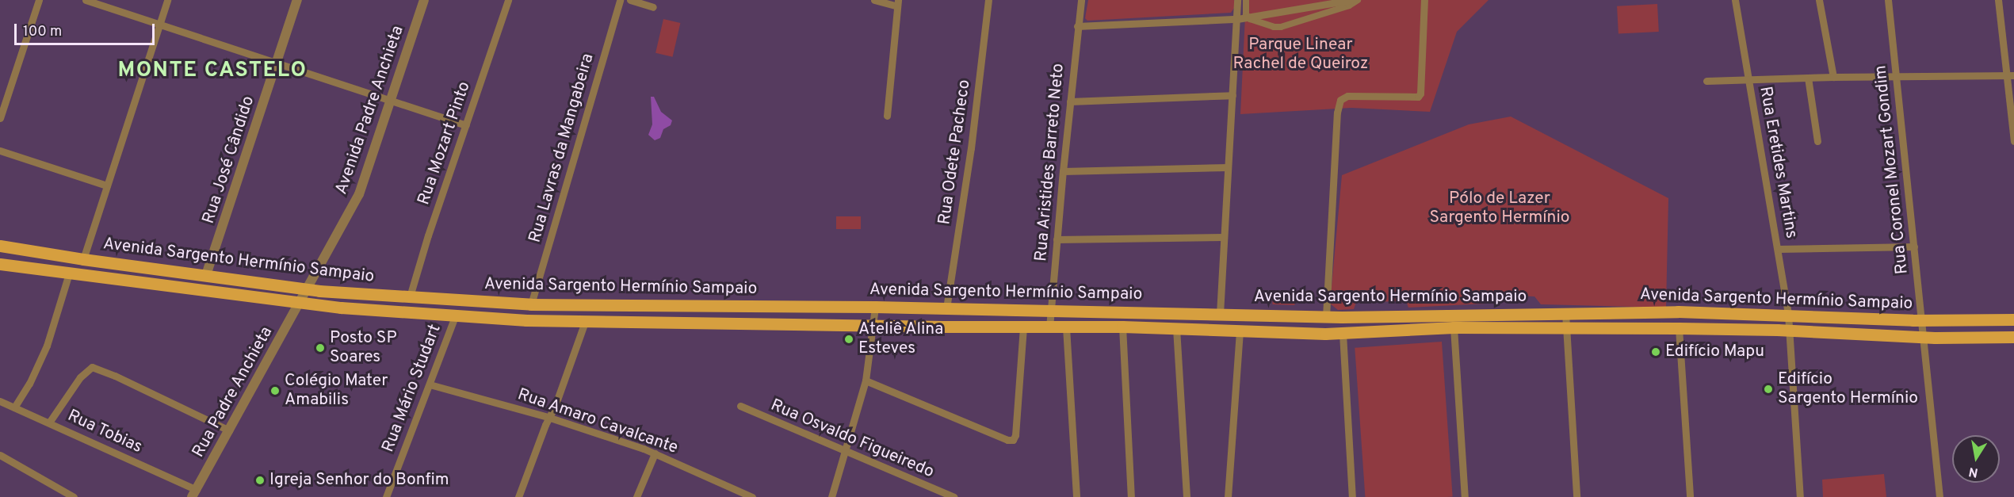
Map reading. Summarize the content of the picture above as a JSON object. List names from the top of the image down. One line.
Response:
{"streets":{"main road":["Avenida Sargento Hermínio Sampaio"],"street":["Avenida Padre Anchieta","Rua Mozart Pinto","Rua Lavras da Mangabeira","Rua Odete Pacheco","Rua José Cândido","Rua Aristides Barreto Neto","Rua Eretides Martins","Rua Coronel Mozart Gondim","Rua Mário Studart","Rua Padre Anchieta","Rua Amaro Cavalcante","Rua Tobias","Rua Osvaldo Figueiredo"]},"crossings":[["Avenida Padre Anchieta","Avenida Sargento Hermínio Sampaio"],["Avenida Padre Anchieta","Rua Padre Anchieta"],["Rua Mozart Pinto","Avenida Sargento Hermínio Sampaio"],["Rua Lavras da Mangabeira","Avenida Sargento Hermínio Sampaio"],["Rua Odete Pacheco","Avenida Sargento Hermínio Sampaio"],["Rua José Cândido","Avenida Sargento Hermínio Sampaio"],["Rua Aristides Barreto Neto","Avenida Sargento Hermínio Sampaio"],["Rua Eretides Martins","Avenida Sargento Hermínio Sampaio"],["Rua Coronel Mozart Gondim","Avenida Sargento Hermínio Sampaio"],["Avenida Sargento Hermínio Sampaio","Rua Mário Studart"],["Avenida Sargento Hermínio Sampaio","Rua Padre Anchieta"],["Rua Mário Studart","Rua Amaro Cavalcante"],["Rua Padre Anchieta","Rua Tobias"]],"districts":["MONTE CASTELO"],"parks":["Parque Linear Rachel de Queiroz","Pólo de Lazer Sargento Hermínio"],"places":["Ateliê Alina Esteves","Posto SP Soares","Edifício Mapu","Edifício Sargento Hermínio","Colégio Mater Amabilis","Igreja Senhor do Bonfim"],"scale_bar":"100 m","north":"bottom"}
